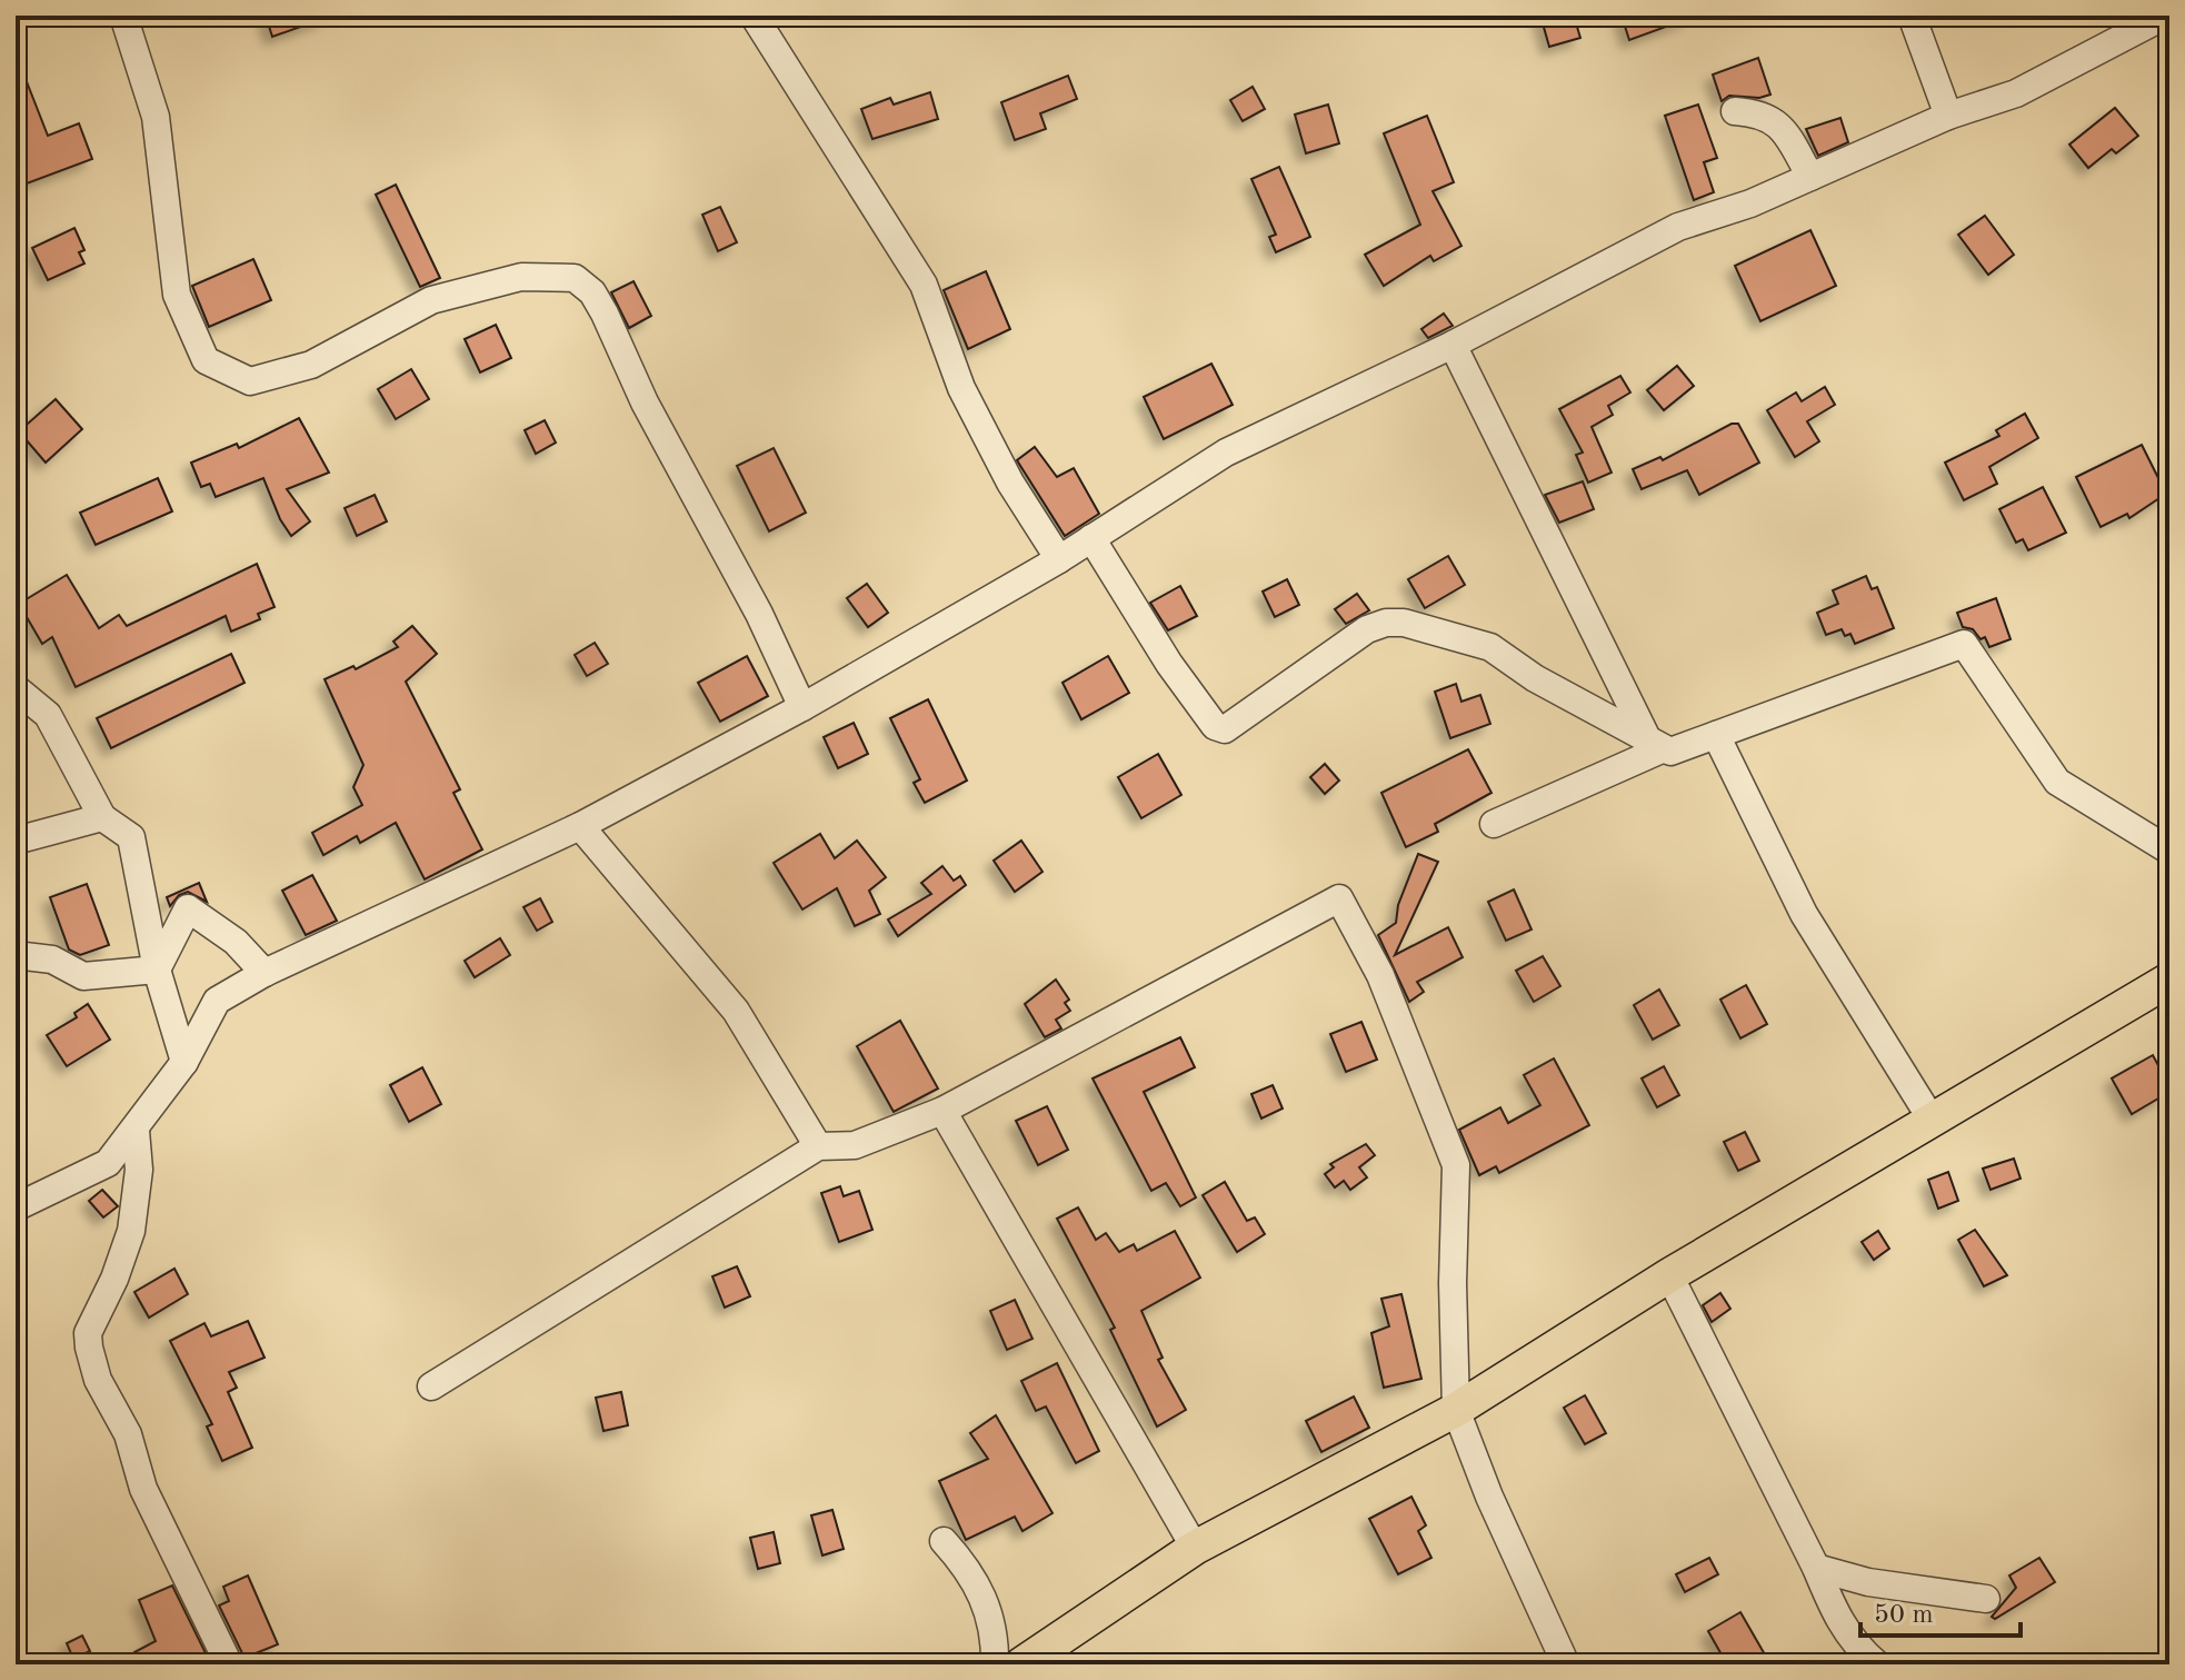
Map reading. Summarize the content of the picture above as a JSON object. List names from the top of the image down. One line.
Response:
{"scale_bar":"50 m"}
